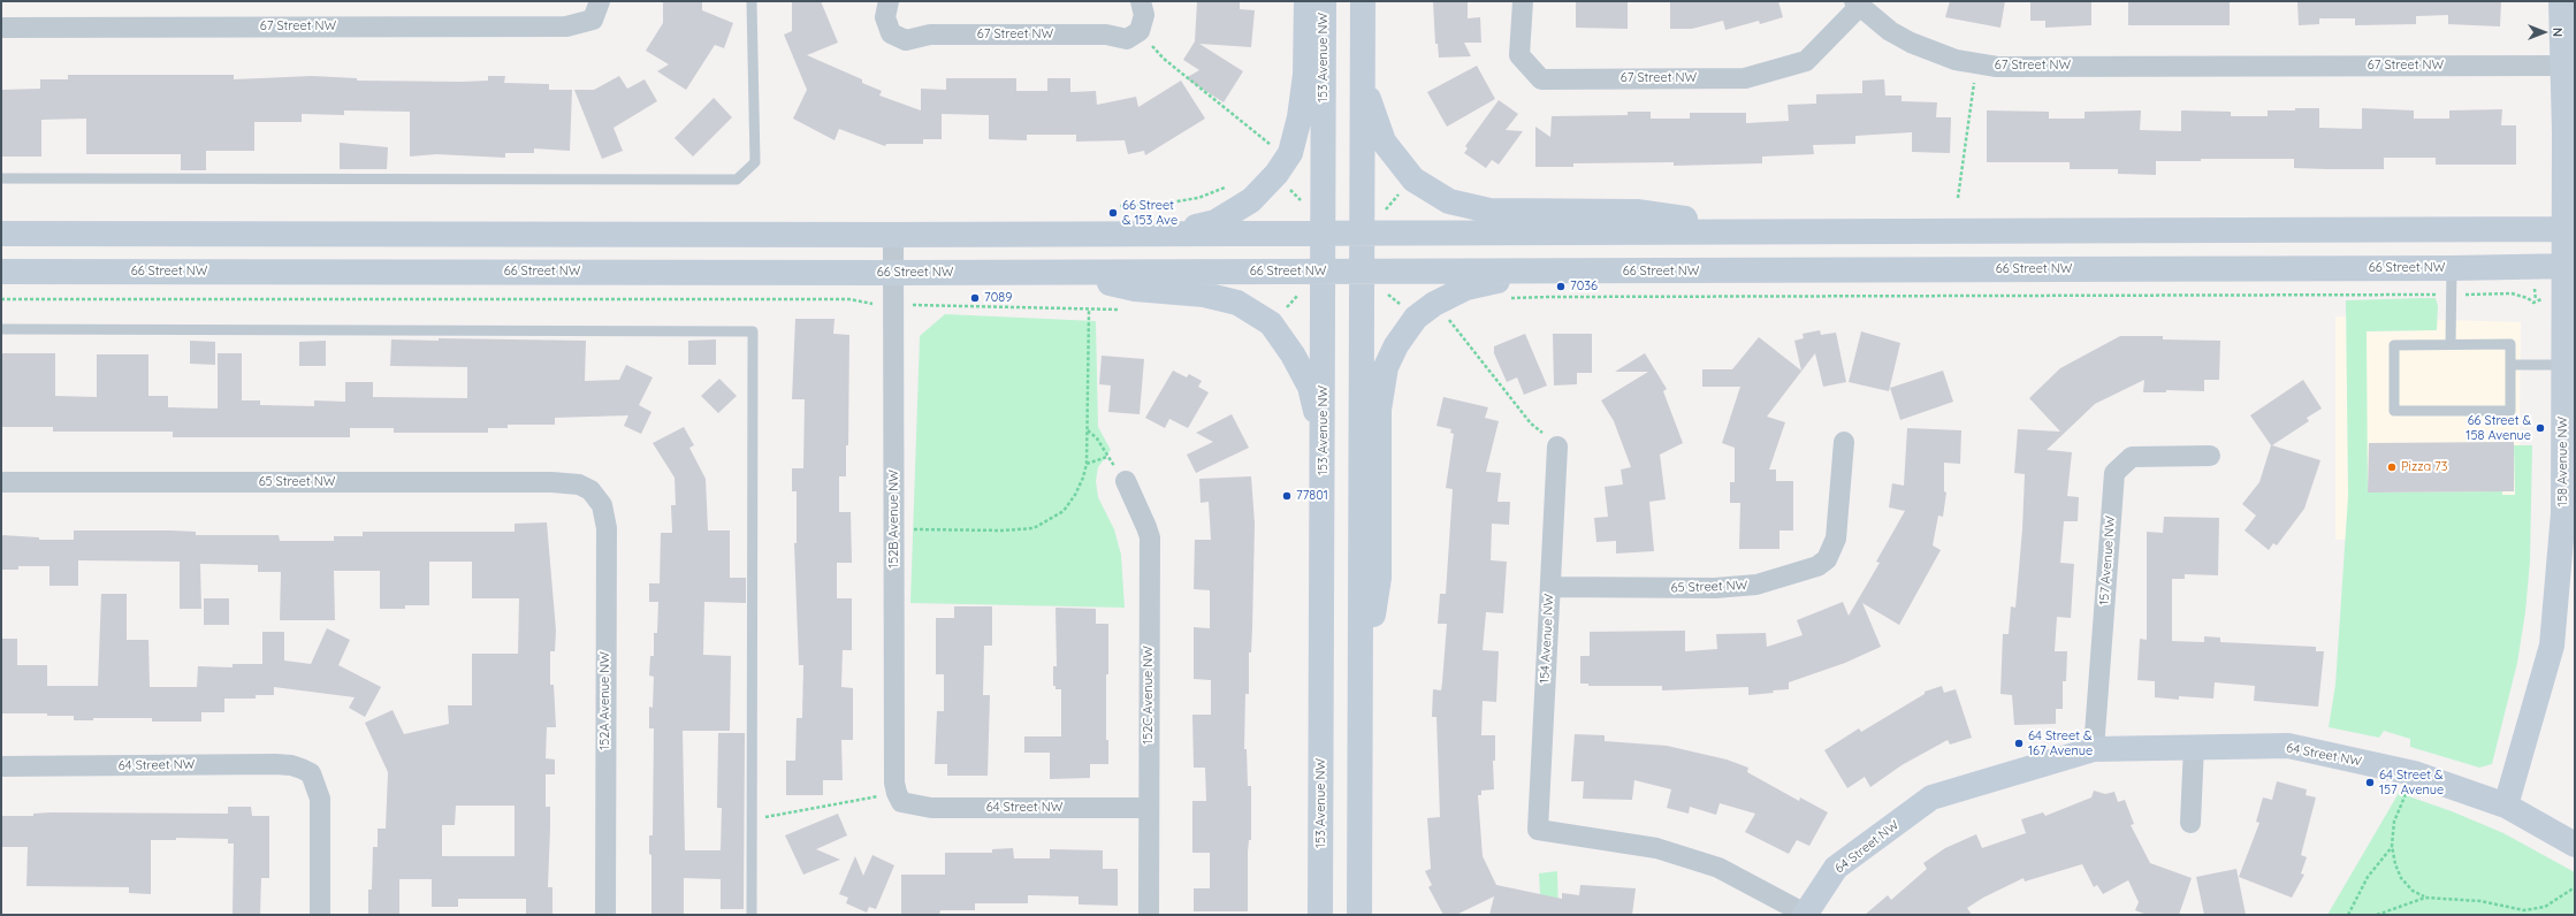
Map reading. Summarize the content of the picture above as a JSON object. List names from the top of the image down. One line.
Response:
{"streets":{"main road":["153 Avenue NW","66 Street NW","158 Avenue NW","64 Street NW"],"street":["67 Street NW","65 Street NW","152B Avenue NW","157 Avenue NW","154 Avenue NW","152C Avenue NW","152A Avenue NW"]},"crossings":[["67 Street NW","158 Avenue NW"],["153 Avenue NW","66 Street NW"],["66 Street NW","158 Avenue NW"],["66 Street NW","152B Avenue NW"],["158 Avenue NW","64 Street NW"],["65 Street NW","154 Avenue NW"],["65 Street NW","152A Avenue NW"],["152B Avenue NW","64 Street NW"],["157 Avenue NW","64 Street NW"],["154 Avenue NW","64 Street NW"],["152C Avenue NW","64 Street NW"]],"places":["66 Street & 153 Ave","7036","7089","66 Street & 158 Avenue","Pizza 73","77801","64 Street & 167 Avenue","64 Street & 157 Avenue"],"north":"right"}
